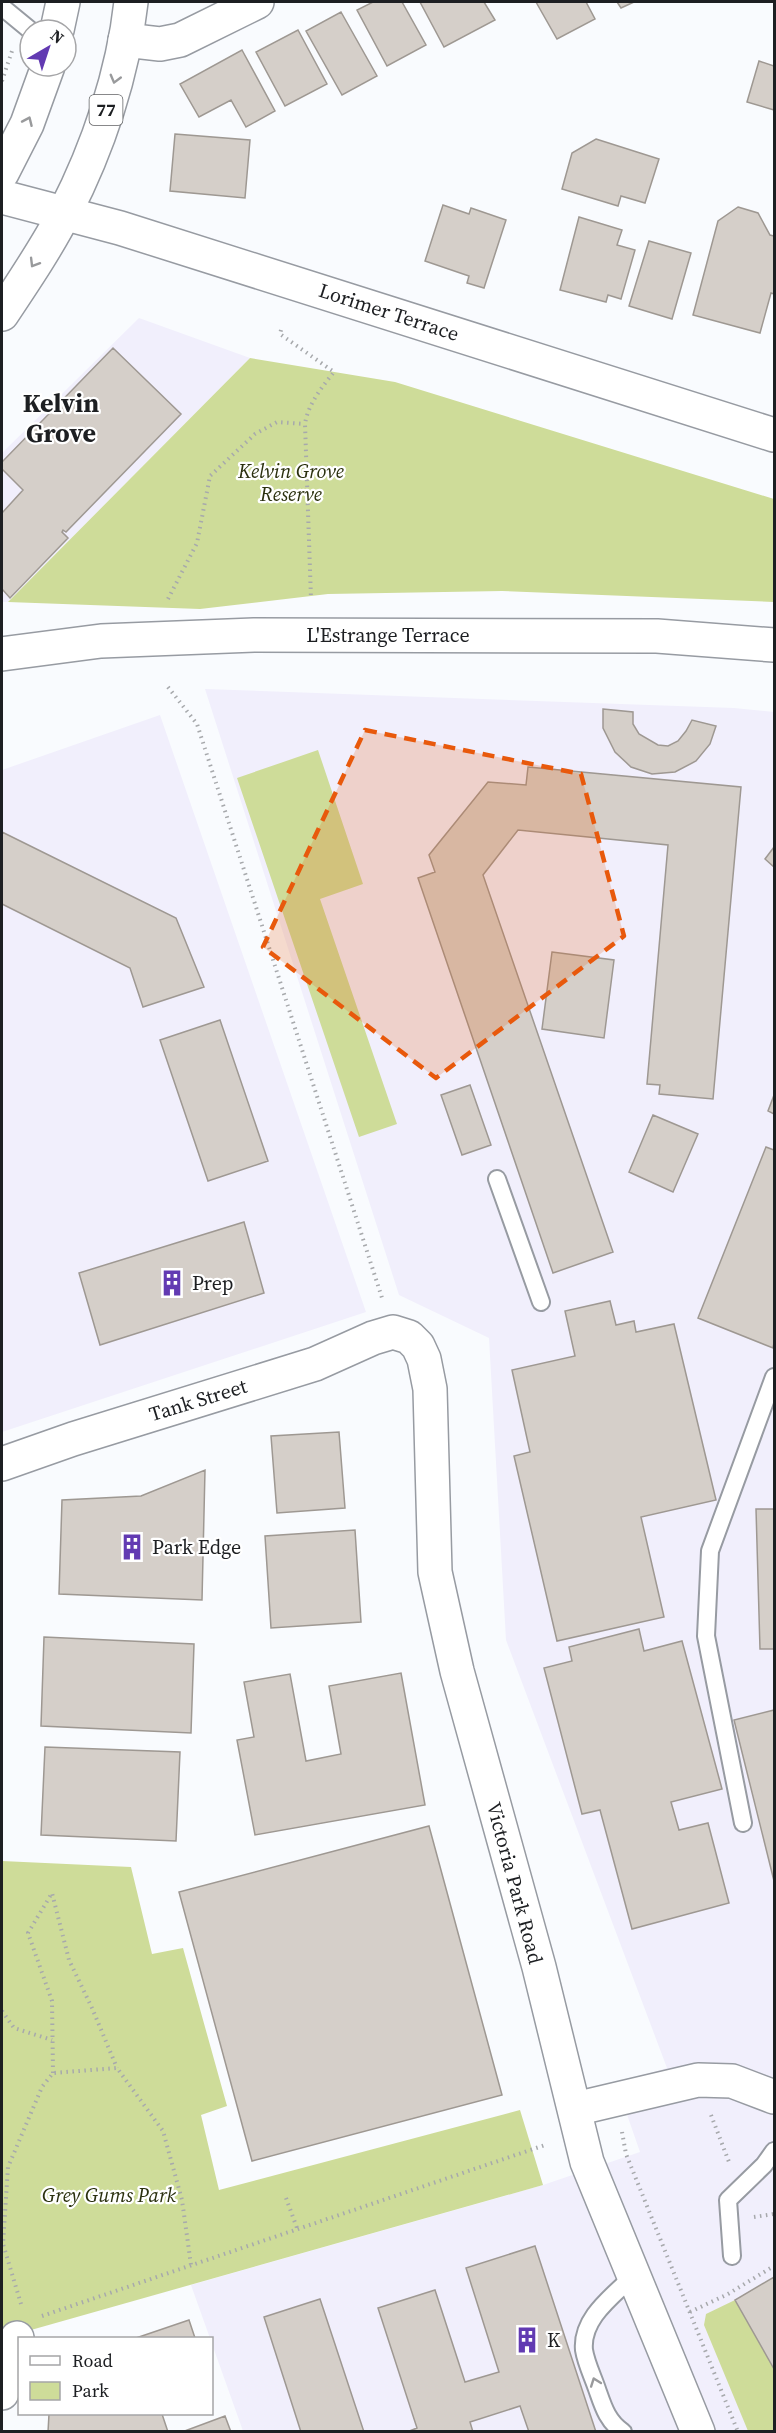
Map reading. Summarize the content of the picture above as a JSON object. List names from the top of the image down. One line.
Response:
{"streets":{"street":["77","Lorimer Terrace","L'Estrange Terrace","Tank Street","Victoria Park Road"]},"crossings":[["77","Lorimer Terrace"],["Tank Street","Victoria Park Road"]],"districts":["Kelvin Grove"],"parks":["Kelvin Grove Reserve","Grey Gums Park"],"places":{"building":["Prep","Park Edge","K"]},"legend":["Road","Park"],"north":"top right"}
